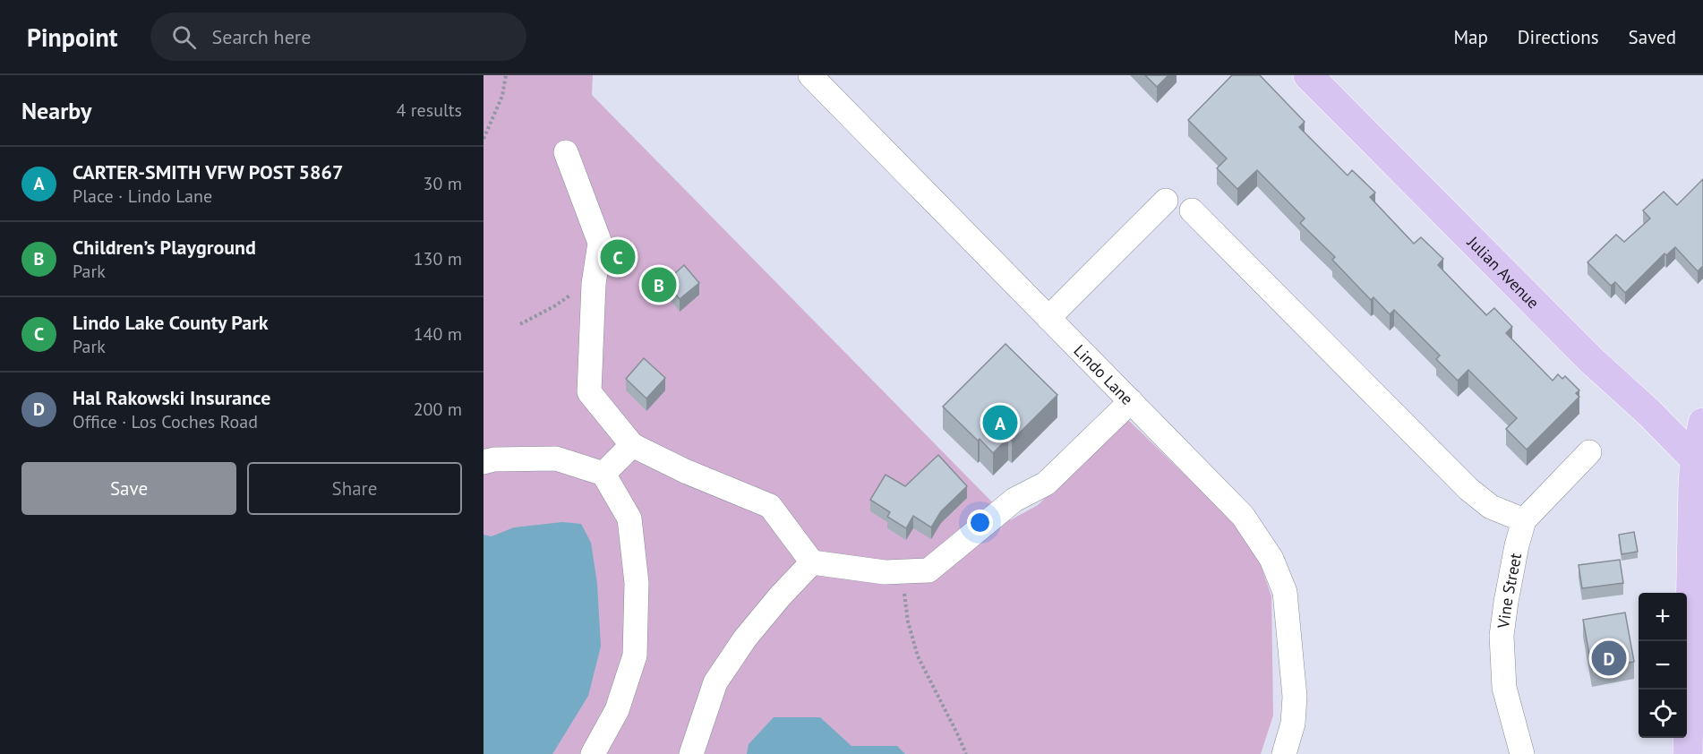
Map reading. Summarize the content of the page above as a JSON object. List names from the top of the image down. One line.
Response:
{"streets":{"main road":["Julian Avenue"],"street":["Lindo Lane","Vine Street"]},"page":{"header":"Pinpoint","search":"Search here","nav":["Map","Directions","Saved"],"heading":["Nearby","4 results"],"list":[{"mark":"A","name":"CARTER-SMITH VFW POST 5867","note":"Place · Lindo Lane","value":"30 m"},{"mark":"B","name":"Children’s Playground","note":"Park","value":"130 m"},{"mark":"C","name":"Lindo Lake County Park","note":"Park","value":"140 m"},{"mark":"D","name":"Hal Rakowski Insurance","note":"Office · Los Coches Road","value":"200 m"}],"pins":["C","B","A","D"],"buttons":["Save","Share"],"map_buttons":["+","−"]}}
